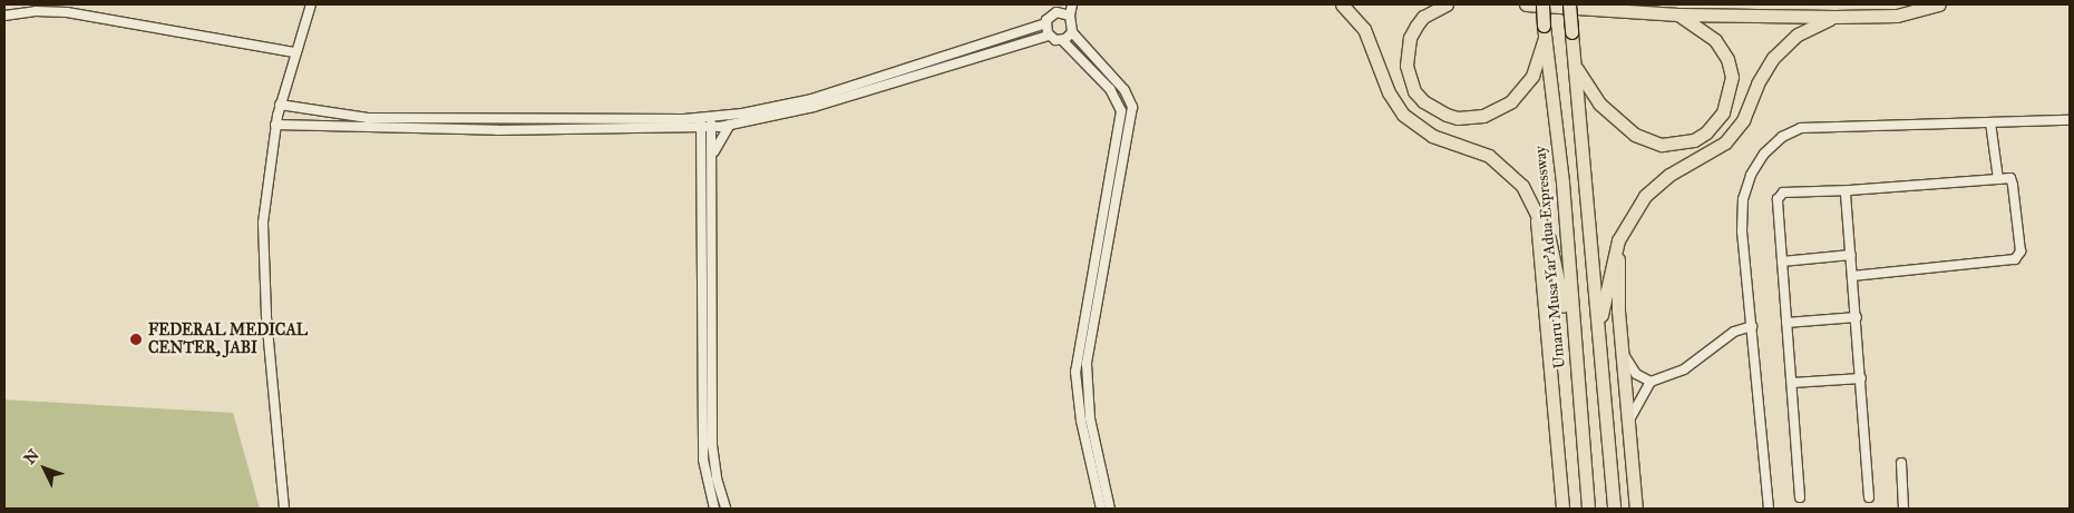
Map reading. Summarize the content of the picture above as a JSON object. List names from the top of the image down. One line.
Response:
{"streets":{"highway":["Umaru Musa Yar'Adua Expressway"]},"places":["FEDERAL MEDICAL CENTER, JABI"],"north":"top left"}
